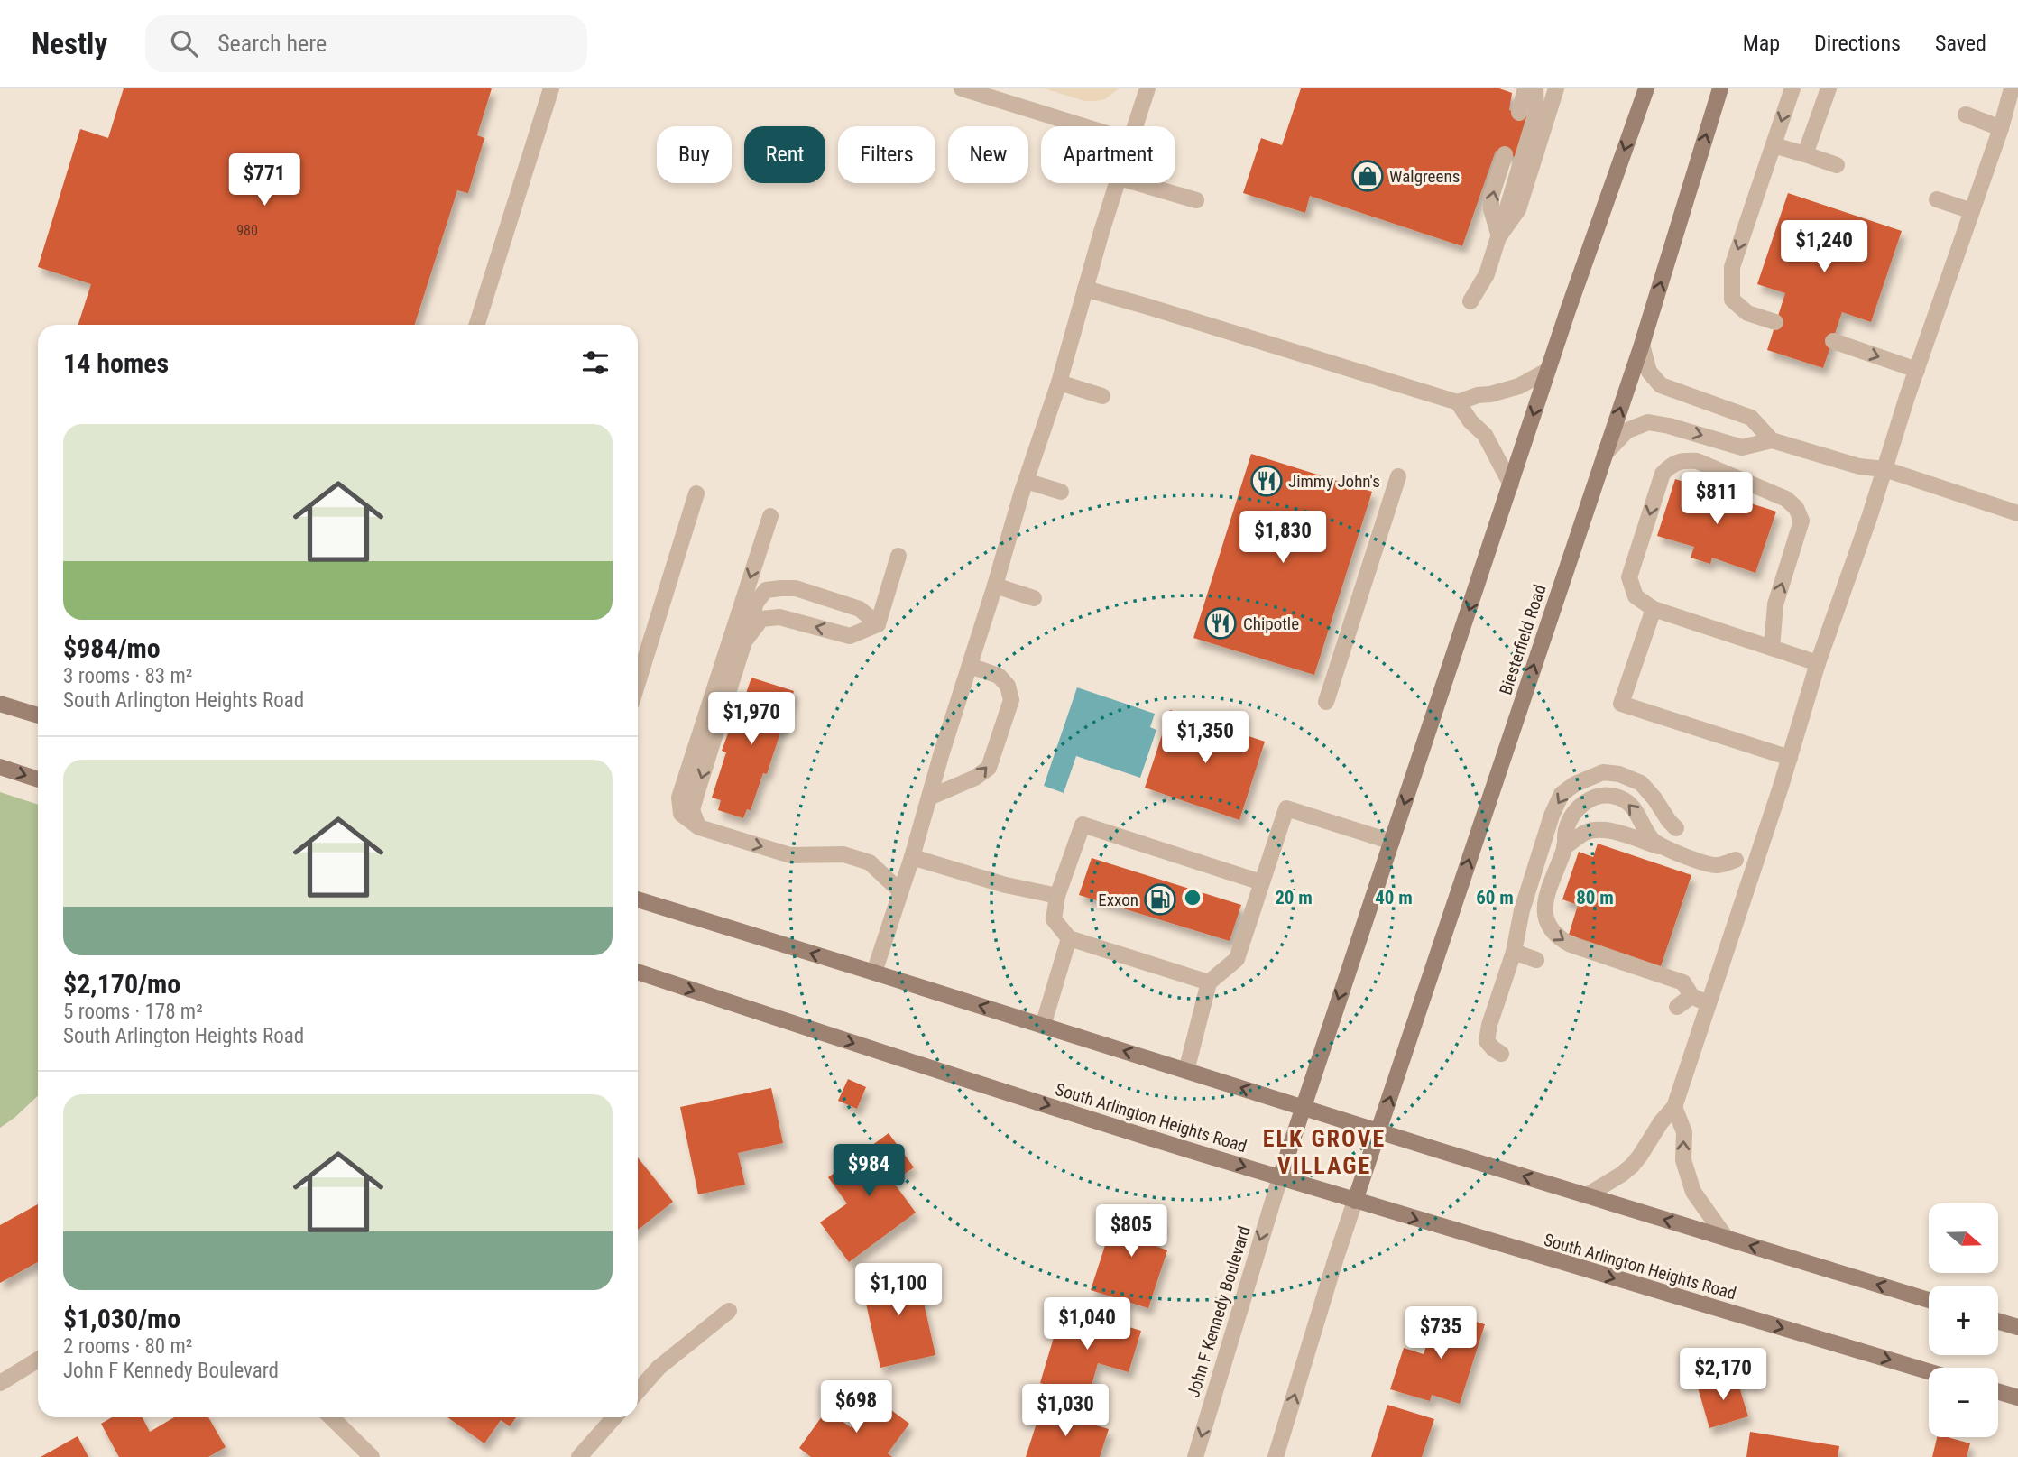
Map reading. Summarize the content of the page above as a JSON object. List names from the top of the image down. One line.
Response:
{"streets":{"main road":["Biesterfield Road","South Arlington Heights Road"],"street":["John F Kennedy Boulevard"]},"crossings":[["Biesterfield Road","South Arlington Heights Road"],["South Arlington Heights Road","John F Kennedy Boulevard"]],"districts":["ELK GROVE VILLAGE"],"places":{"shop":["Walgreens"],"restaurant":["Jimmy John's","Chipotle"],"fuel station":["Exxon"]},"house_numbers":["980"],"north":"right","page":{"header":"Nestly","search":"Search here","nav":["Map","Directions","Saved"],"chip":["Buy","Rent","Filters","New","Apartment"],"price":["$771","$1,240","$811","$1,830","$1,970","$1,350","$984","$805","$1,100","$1,040","$735","$2,170","$698","$1,030"],"heading":"14 homes","list":[{"name":"$984/mo","note":"3 rooms · 83 m² · South Arlington Heights Road"},{"name":"$2,170/mo","note":"5 rooms · 178 m² · South Arlington Heights Road"},{"name":"$1,030/mo","note":"2 rooms · 80 m² · John F Kennedy Boulevard"}],"map_buttons":["+","−"]},"rings":["20 m","40 m","60 m","80 m"]}
